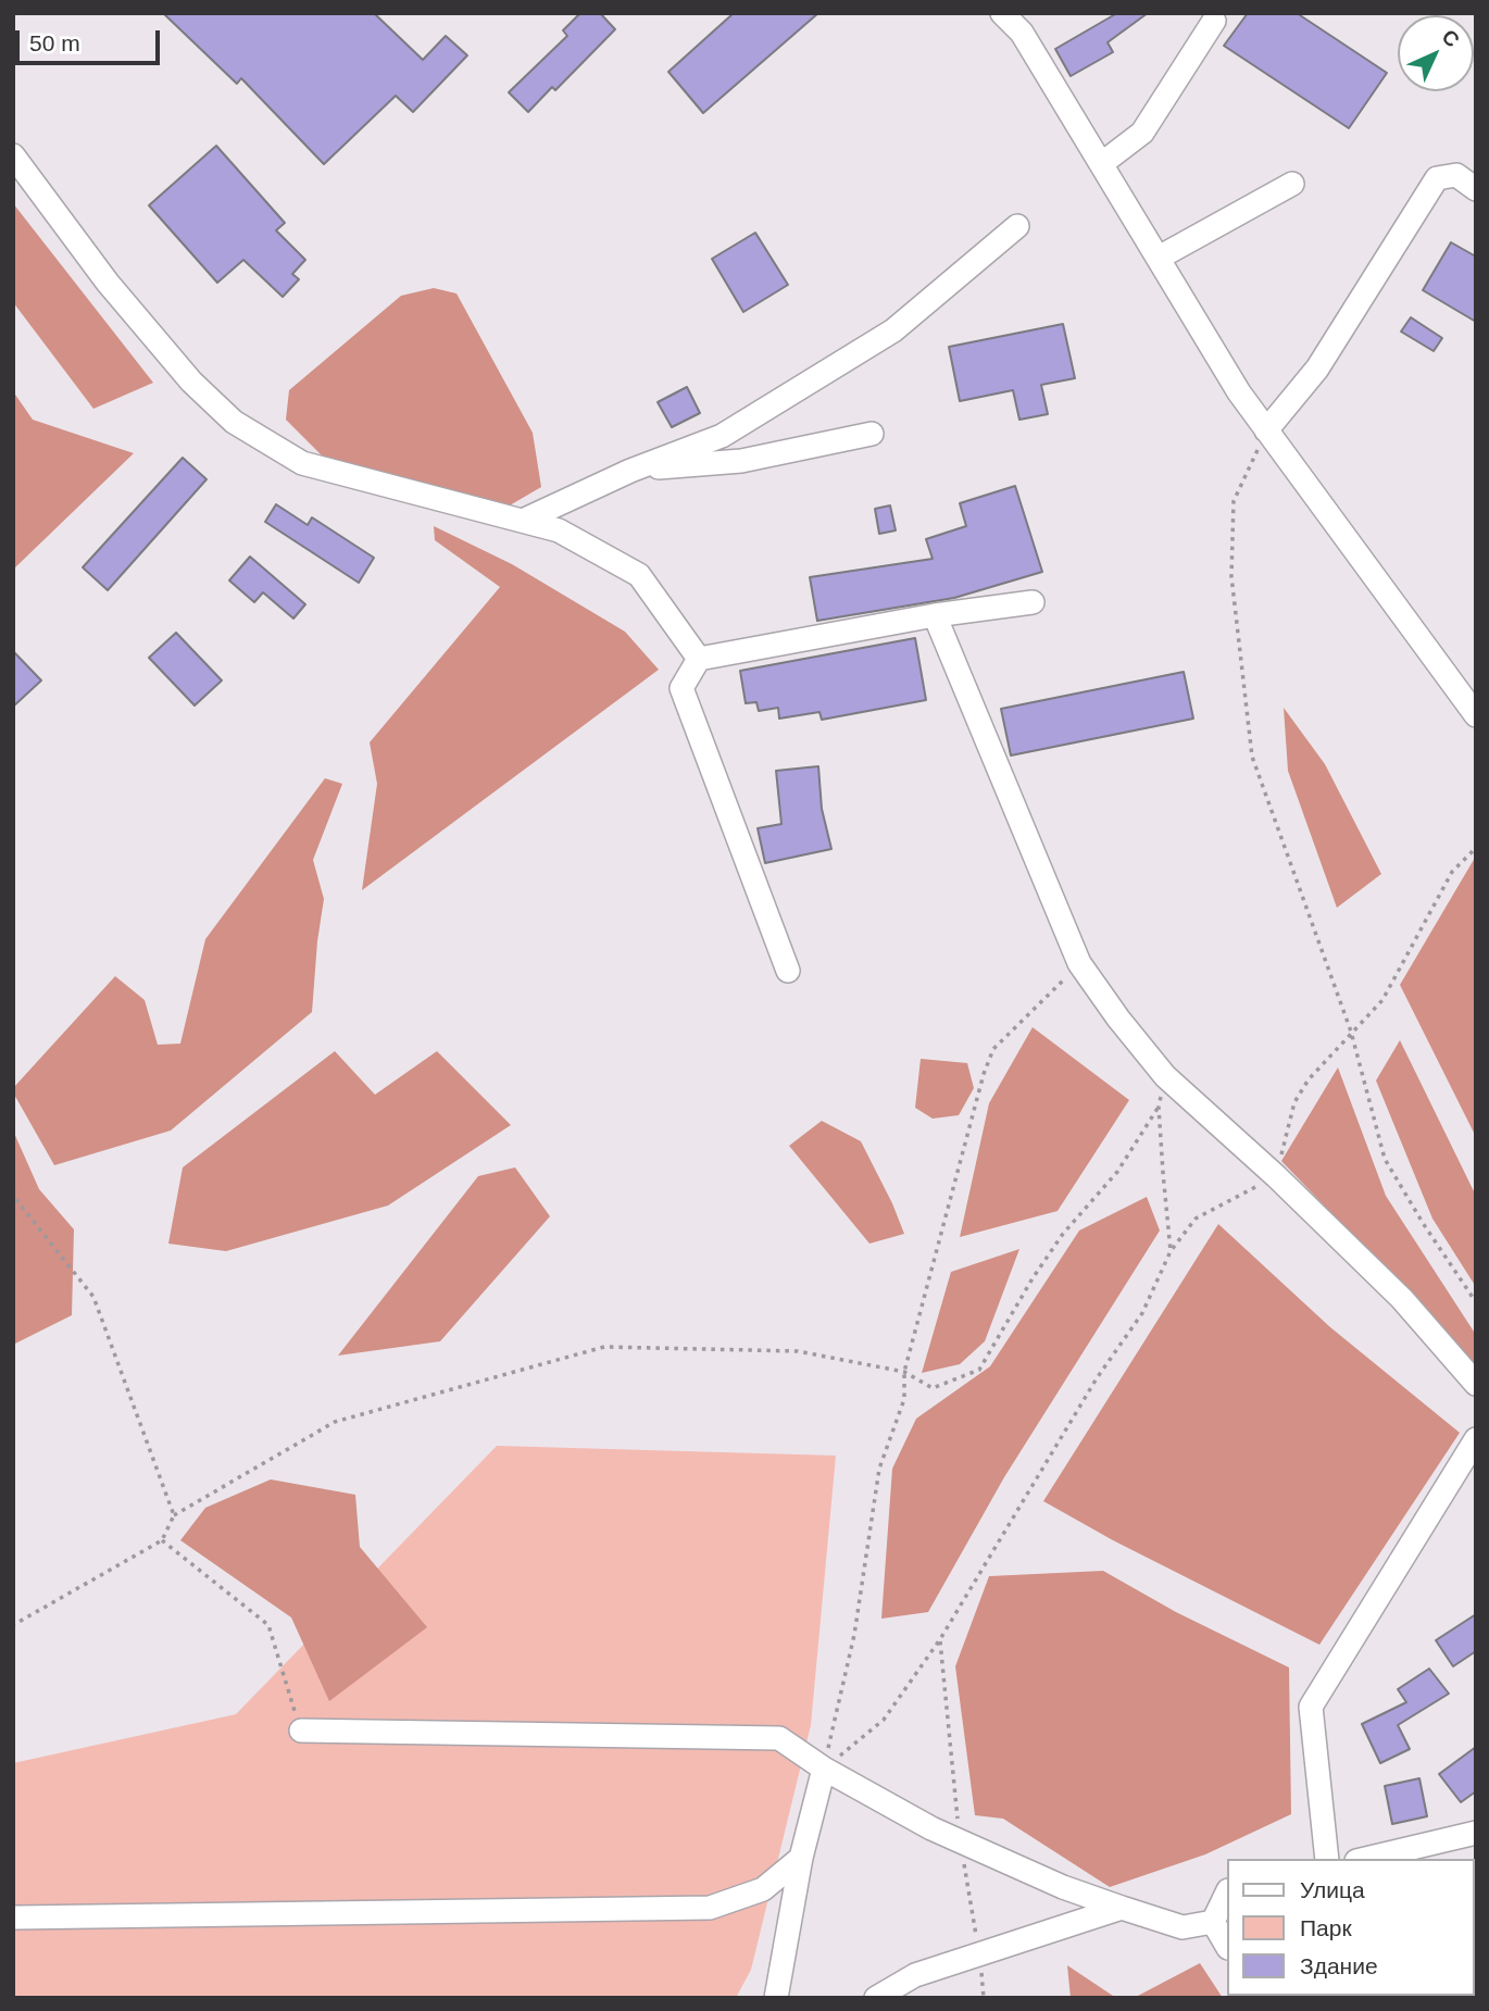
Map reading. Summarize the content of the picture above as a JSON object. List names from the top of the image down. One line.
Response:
{"legend":["Улица","Парк","Здание"],"scale_bar":"50 m","north":"top right"}
